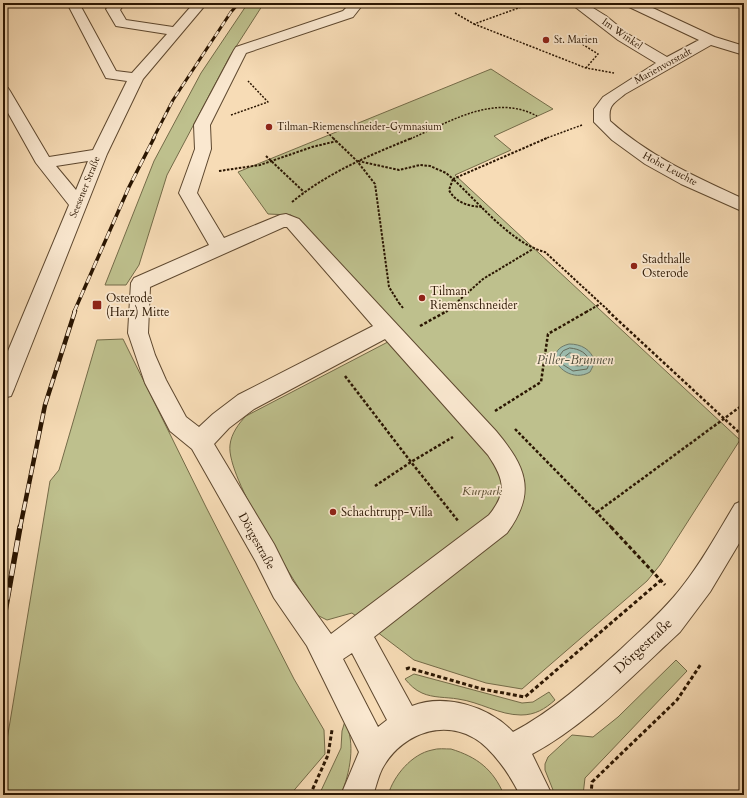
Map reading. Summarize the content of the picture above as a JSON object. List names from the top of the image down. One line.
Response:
{"streets":{"street":["Im Winkel","Marienvorstadt","Hohe Leuchte","Seesener Straße","Dörgestraße"]},"crossings":[["Im Winkel","Marienvorstadt"],["Marienvorstadt","Hohe Leuchte"]],"water":["Piller-Brunnen"],"parks":["Kurpark"],"places":{"other":["St. Marien","Tilman-Riemenschneider-Gymnasium","Stadthalle Osterode","Tilman Riemenschneider","Schachtrupp-Villa"],"transit":["Osterode (Harz) Mitte"]}}
